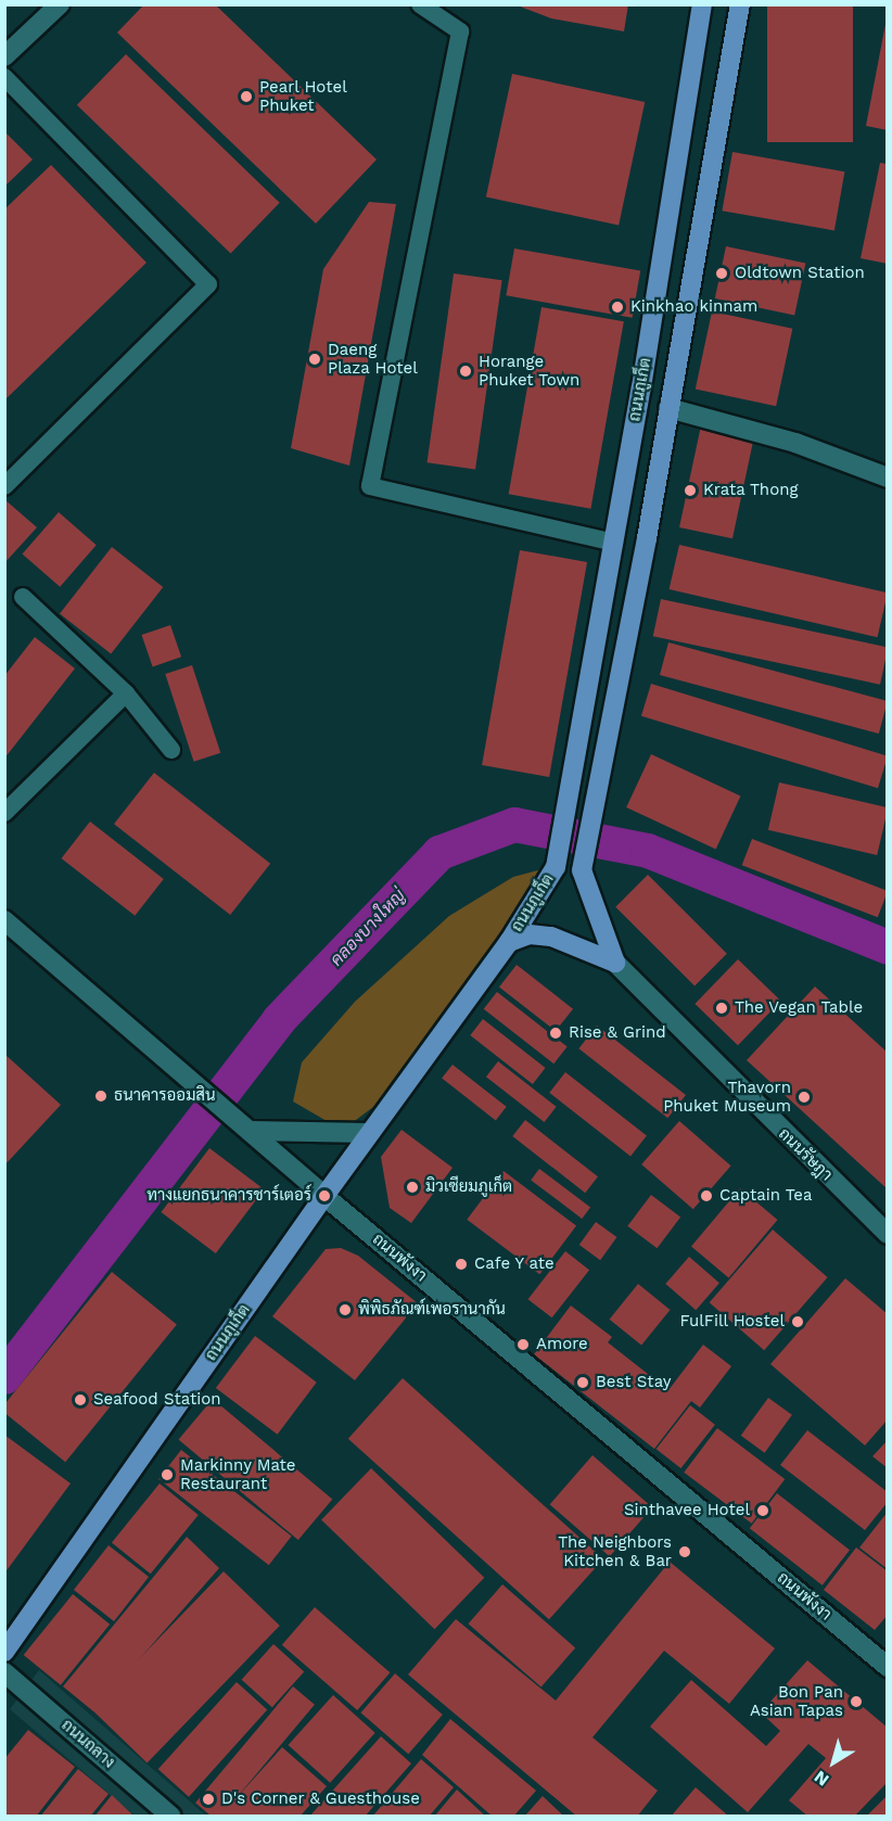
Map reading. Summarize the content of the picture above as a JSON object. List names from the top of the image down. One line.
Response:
{"streets":{"main road":["ถนนภูเก็ต","ถนนรัษฎา"],"street":["ถนนพังงา","ถนนถลาง"]},"crossings":[["ถนนภูเก็ต","ถนนรัษฎา"],["ถนนภูเก็ต","ถนนพังงา"]],"water":["คลองบางใหญ่"],"places":["Pearl Hotel Phuket","Oldtown Station","Kinkhao kinnam","Daeng Plaza Hotel","Horange Phuket Town","Krata Thong","The Vegan Table","Rise & Grind","ธนาคารออมสิน","Thavorn Phuket Museum","มิวเซียมภูเก็ต","ทางแยกธนาคารชาร์เตอร์","Captain Tea","Cafe Y ate","พิพิธภัณฑ์เพอรานากัน","FulFill Hostel","Amore","Best Stay","Seafood Station","Markinny Mate Restaurant","Sinthavee Hotel","The Neighbors Kitchen & Bar","Bon Pan Asian Tapas","D's Corner & Guesthouse"],"north":"bottom left"}
